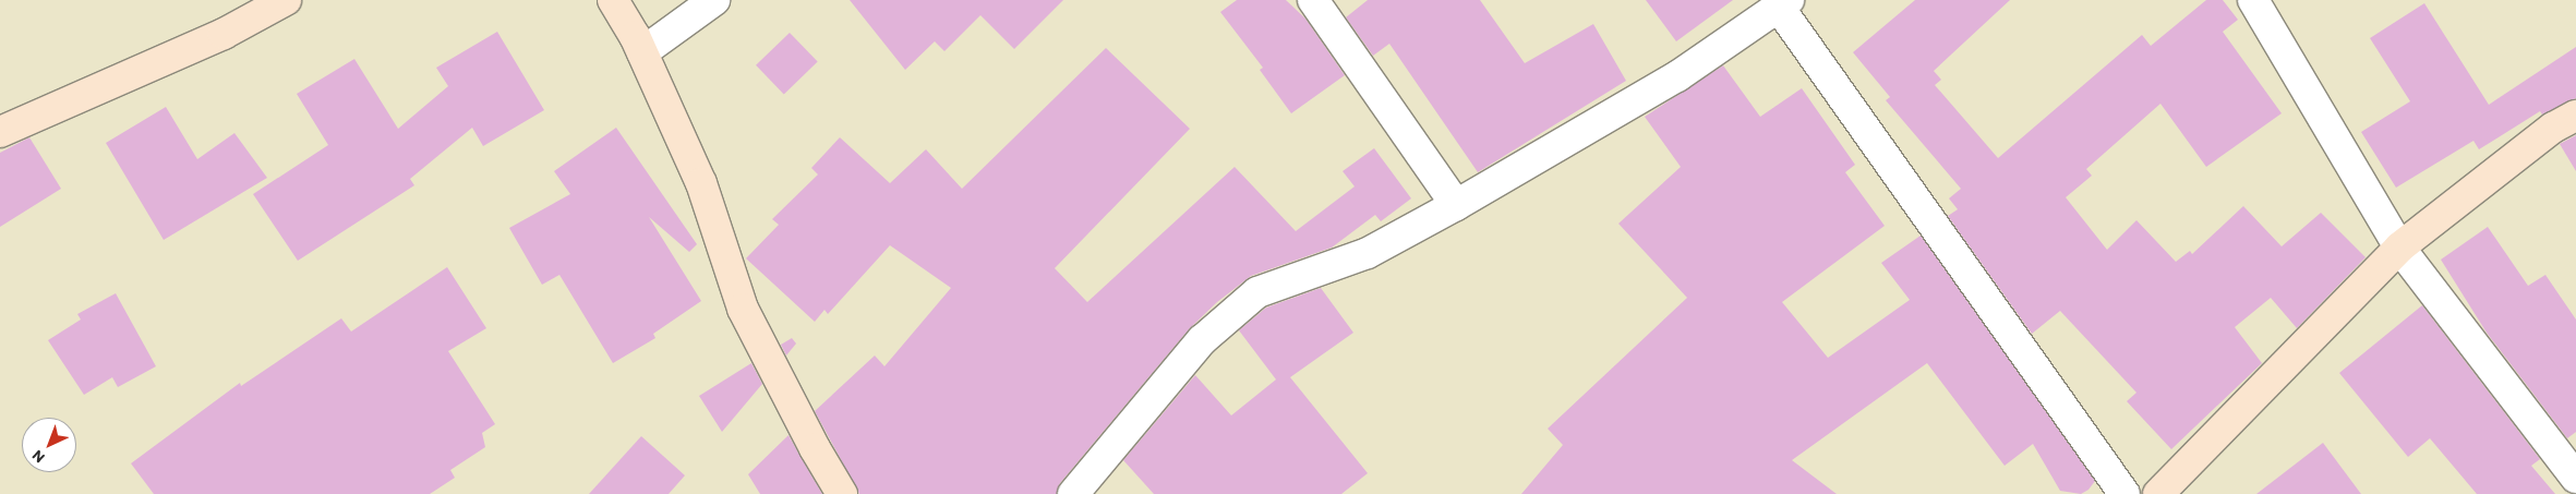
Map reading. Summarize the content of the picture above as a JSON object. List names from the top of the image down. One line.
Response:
{"north":"bottom left"}
